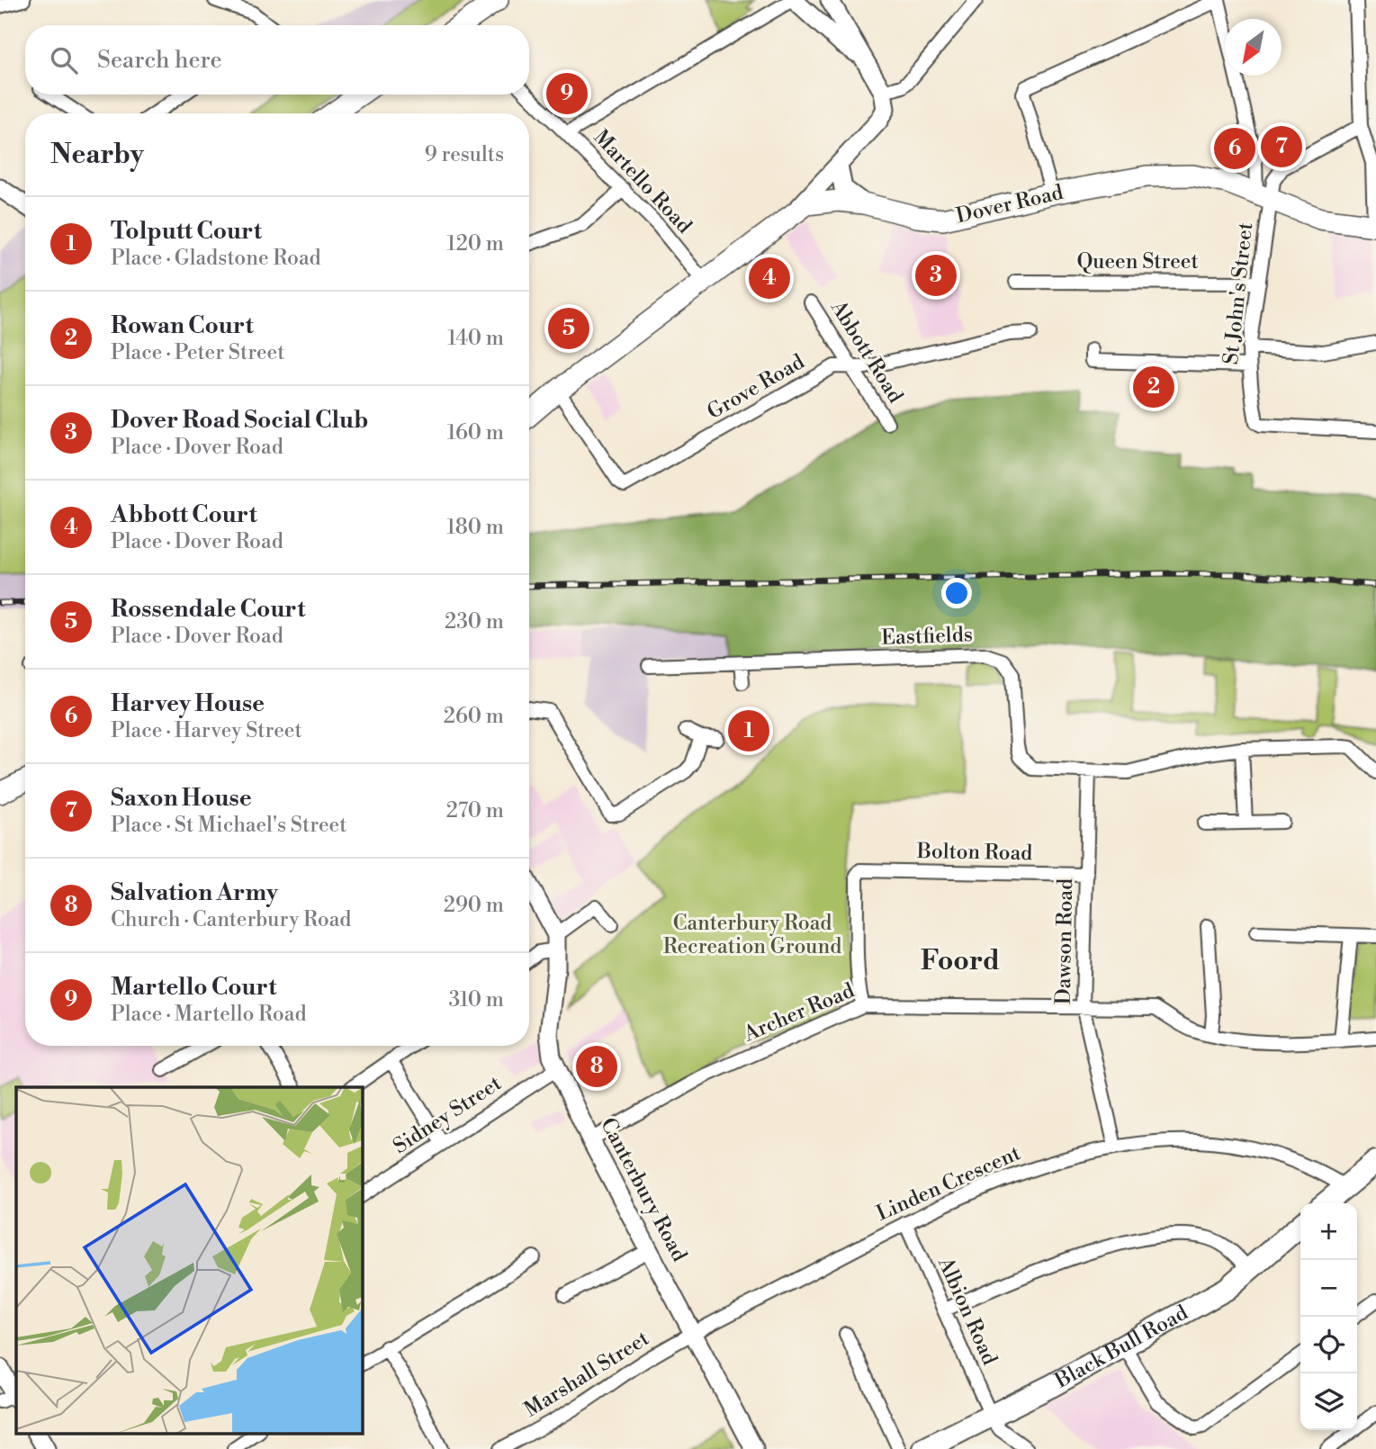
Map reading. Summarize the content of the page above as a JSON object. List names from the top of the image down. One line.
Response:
{"streets":{"highway":["Black Bull Road"],"main road":["Dover Road"],"street":["Martello Road","Queen Street","St John's Street","Abbott Road","Grove Road","Eastfields","Bolton Road","Dawson Road","Archer Road","Sidney Street","Linden Crescent","Canterbury Road","Albion Road","Marshall Street"]},"crossings":[["Martello Road","Dover Road"],["Dover Road","St John's Street"],["Dover Road","Grove Road"],["Queen Street","St John's Street"],["Abbott Road","Grove Road"],["Eastfields","Dawson Road"],["Bolton Road","Dawson Road"],["Bolton Road","Archer Road"],["Dawson Road","Archer Road"],["Dawson Road","Linden Crescent"],["Archer Road","Canterbury Road"],["Sidney Street","Canterbury Road"],["Linden Crescent","Canterbury Road"],["Linden Crescent","Albion Road"],["Linden Crescent","Marshall Street"],["Canterbury Road","Marshall Street"],["Albion Road","Black Bull Road"]],"districts":["Foord"],"parks":["Canterbury Road Recreation Ground"],"north":"bottom left","page":{"search":"Search here","pins":["9","7","6","3","4","5","2","1","8"],"heading":["Nearby","9 results"],"list":[{"mark":"1","name":"Tolputt Court","note":"Place · Gladstone Road","value":"120 m"},{"mark":"2","name":"Rowan Court","note":"Place · Peter Street","value":"140 m"},{"mark":"3","name":"Dover Road Social Club","note":"Place · Dover Road","value":"160 m"},{"mark":"4","name":"Abbott Court","note":"Place · Dover Road","value":"180 m"},{"mark":"5","name":"Rossendale Court","note":"Place · Dover Road","value":"230 m"},{"mark":"6","name":"Harvey House","note":"Place · Harvey Street","value":"260 m"},{"mark":"7","name":"Saxon House","note":"Place · St Michael's Street","value":"270 m"},{"mark":"8","name":"Salvation Army","note":"Church · Canterbury Road","value":"290 m"},{"mark":"9","name":"Martello Court","note":"Place · Martello Road","value":"310 m"}],"map_buttons":["+","−"]}}
